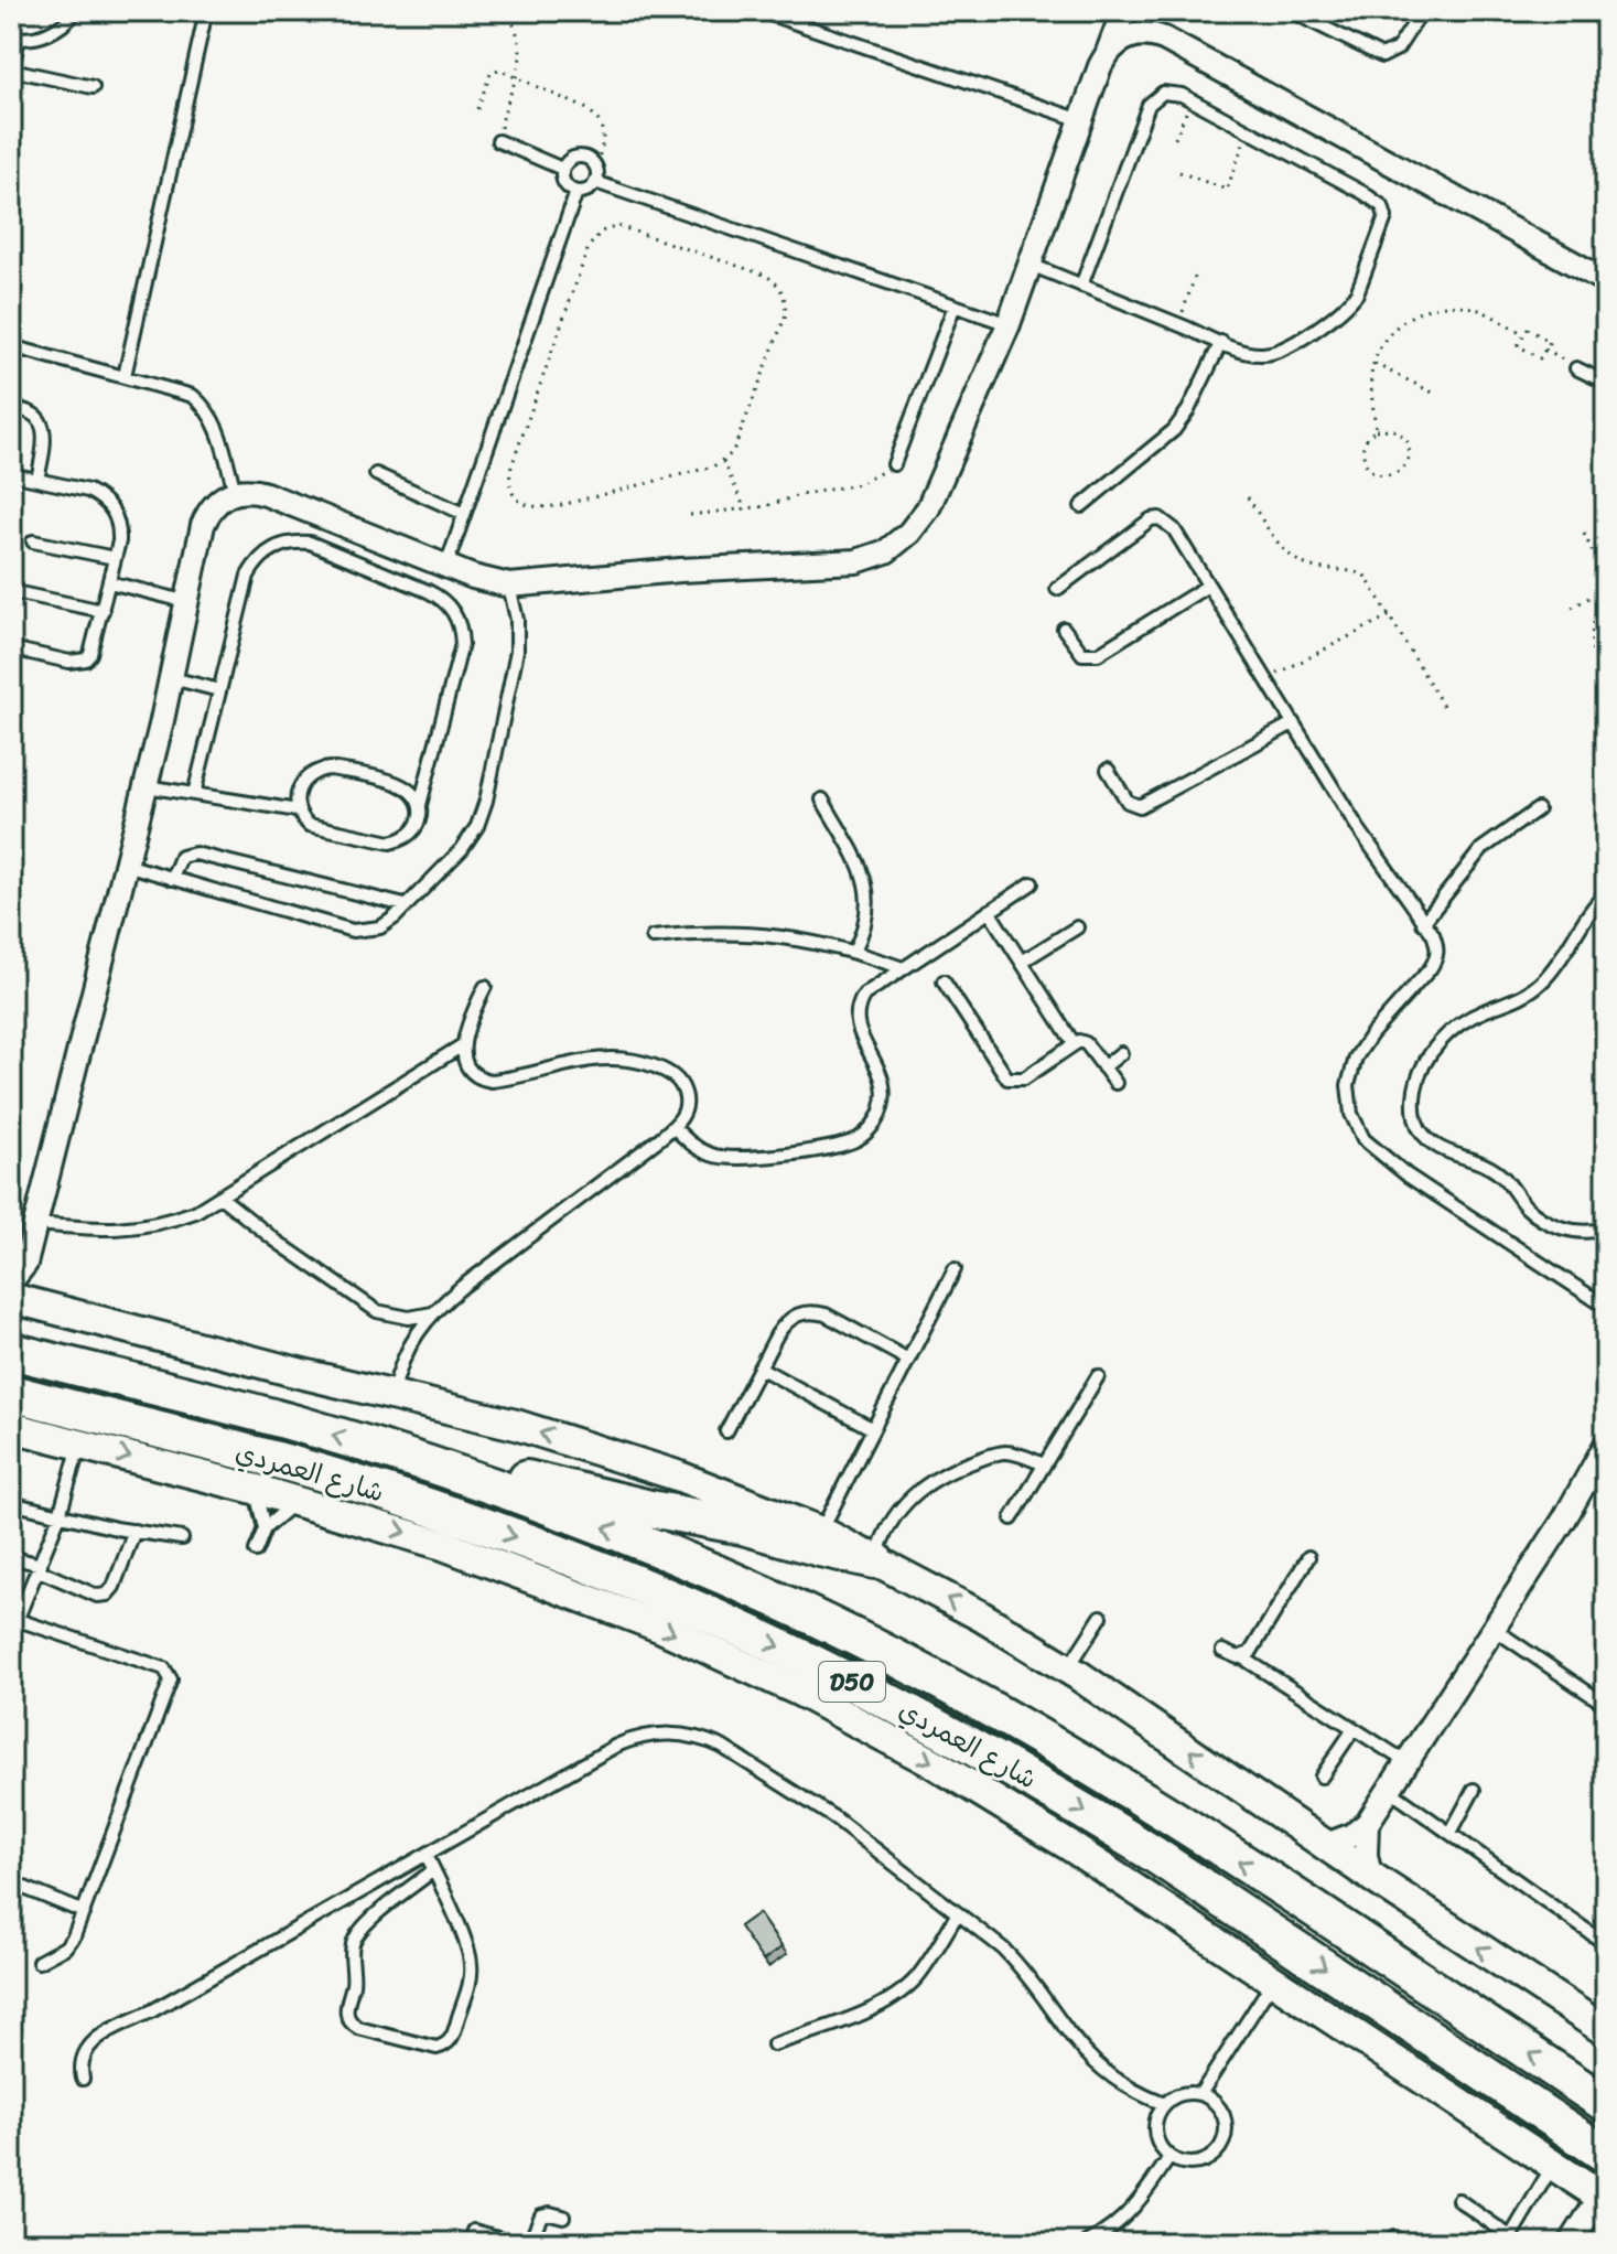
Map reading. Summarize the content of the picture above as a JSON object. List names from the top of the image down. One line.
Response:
{"streets":{"main road":["شارع العمردي","D50"]}}
